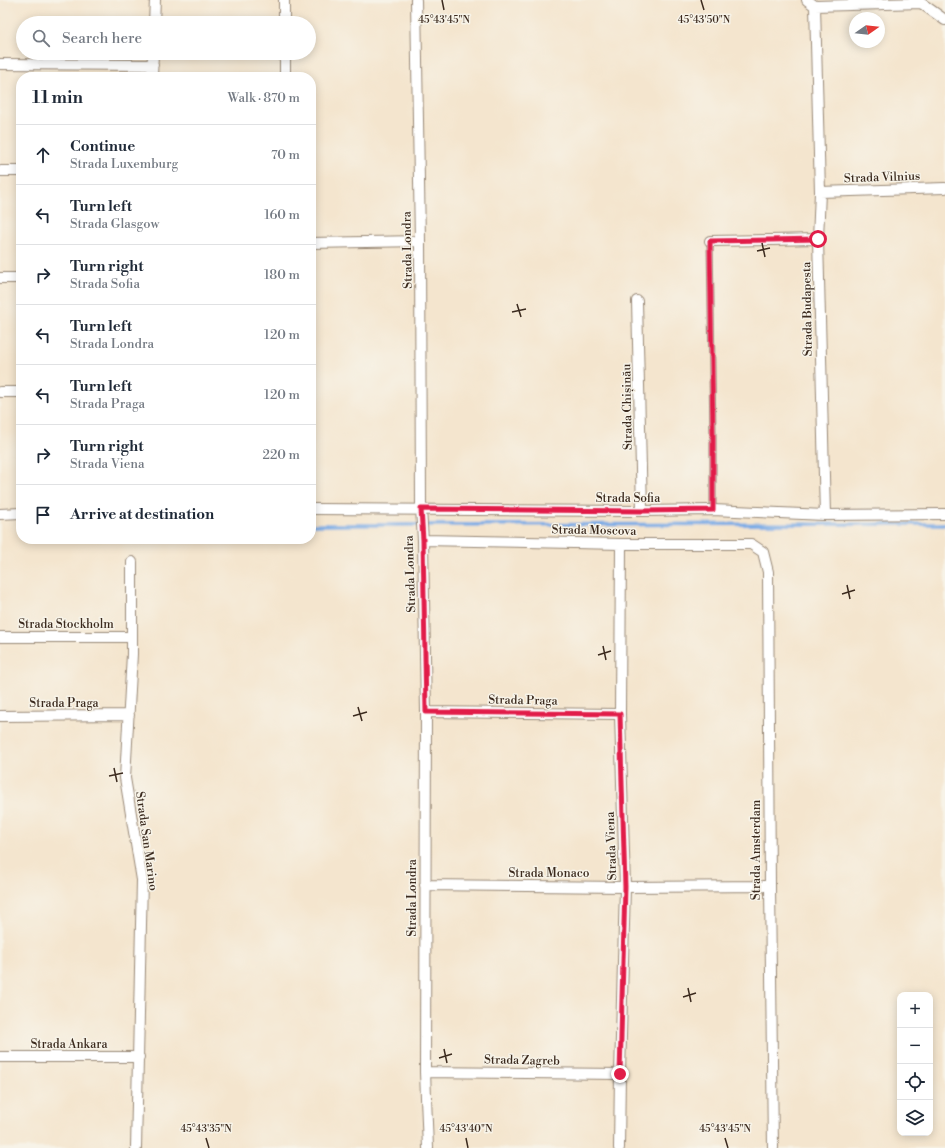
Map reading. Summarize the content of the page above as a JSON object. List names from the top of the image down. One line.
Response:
{"streets":{"street":["Strada Vilnius","Strada Londra","Strada Budapesta","Strada Chișinău","Strada Sofia","Strada Moscova","Strada Stockholm","Strada Praga","Strada San Marino","Strada Viena","Strada Amsterdam","Strada Monaco","Strada Ankara","Strada Zagreb"]},"crossings":[["Strada Vilnius","Strada Budapesta"],["Strada Londra","Strada Sofia"],["Strada Londra","Strada Moscova"],["Strada Londra","Strada Praga"],["Strada Londra","Strada Monaco"],["Strada Londra","Strada Zagreb"],["Strada Budapesta","Strada Sofia"],["Strada Chișinău","Strada Sofia"],["Strada Moscova","Strada Viena"],["Strada Moscova","Strada Amsterdam"],["Strada Stockholm","Strada San Marino"],["Strada Praga","Strada San Marino"],["Strada Praga","Strada Viena"],["Strada San Marino","Strada Ankara"],["Strada Viena","Strada Monaco"],["Strada Viena","Strada Zagreb"],["Strada Amsterdam","Strada Monaco"]],"north":"right","page":{"search":"Search here","heading":["11 min","Walk · 870 m"],"list":[["Continue","Strada Luxemburg","70 m"],["Turn left","Strada Glasgow","160 m"],["Turn right","Strada Sofia","180 m"],["Turn left","Strada Londra","120 m"],["Turn left","Strada Praga","120 m"],["Turn right","Strada Viena","220 m"],"Arrive at destination"],"map_buttons":["+","−"]},"coordinates":["45°43'45\"N","45°43'50\"N","45°43'35\"N","45°43'40\"N"]}
